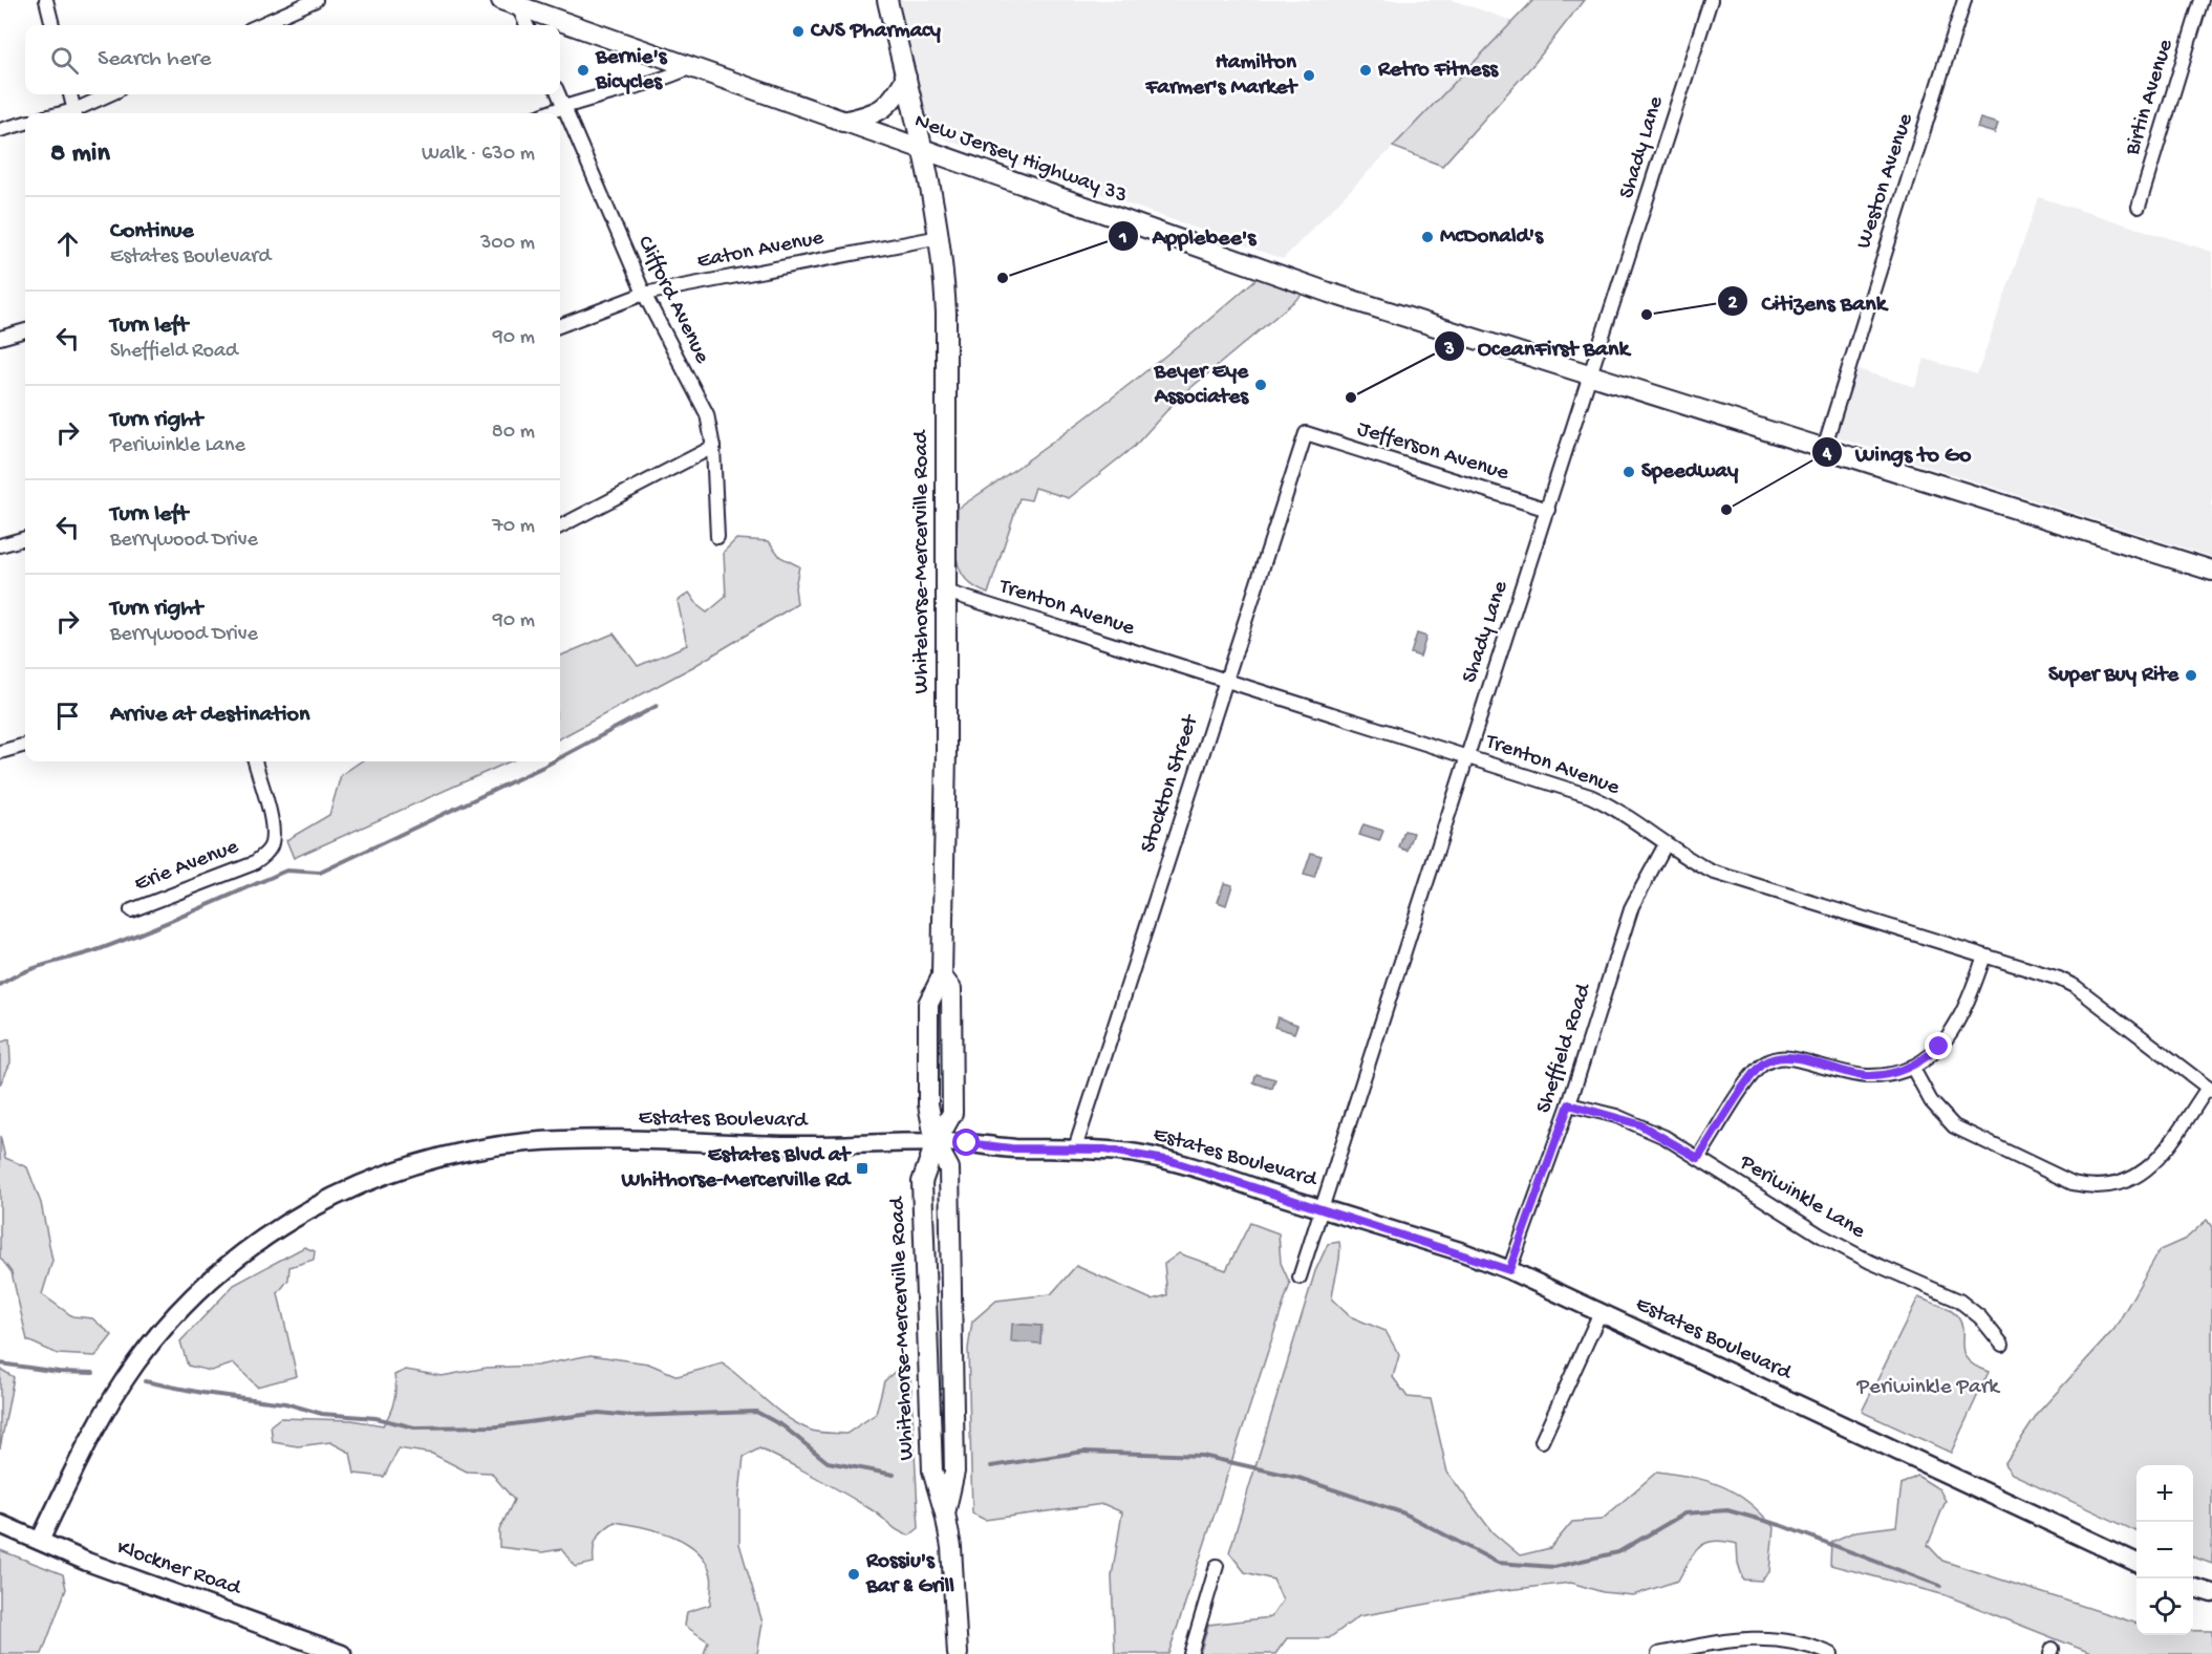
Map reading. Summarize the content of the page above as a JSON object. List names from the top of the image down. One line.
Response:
{"streets":{"main road":["New Jersey Highway 33","Whitehorse-Mercerville Road"],"street":["Birtin Avenue","Shady Lane","Weston Avenue","Eaton Avenue","Clifford Avenue","Jefferson Avenue","Trenton Avenue","Stockton Street","Erie Avenue","Sheffield Road","Estates Boulevard","Periwinkle Lane","Klockner Road"]},"crossings":[["Shady Lane","New Jersey Highway 33"],["Shady Lane","Jefferson Avenue"],["Shady Lane","Trenton Avenue"],["Shady Lane","Estates Boulevard"],["New Jersey Highway 33","Weston Avenue"],["New Jersey Highway 33","Whitehorse-Mercerville Road"],["Eaton Avenue","Clifford Avenue"],["Eaton Avenue","Whitehorse-Mercerville Road"],["Jefferson Avenue","Stockton Street"],["Whitehorse-Mercerville Road","Trenton Avenue"],["Whitehorse-Mercerville Road","Estates Boulevard"],["Trenton Avenue","Stockton Street"],["Trenton Avenue","Sheffield Road"],["Stockton Street","Estates Boulevard"],["Sheffield Road","Estates Boulevard"],["Sheffield Road","Periwinkle Lane"],["Estates Boulevard","Klockner Road"]],"parks":["Periwinkle Park"],"places":{"other":["CVS Pharmacy","Bernie's Bicycles","Retro Fitness","Hamilton Farmer's Market","McDonald's","Applebee's","Citizens Bank","Beyer Eye Associates","OceanFirst Bank","Speedway","Wings to Go","Super Buy Rite","Rossiu's Bar & Grill"],"transit":["Estates Blvd at Whithorse-Mercerville Rd"]},"page":{"search":"Search here","heading":["8 min","Walk · 630 m"],"list":[["Continue","Estates Boulevard","300 m"],["Turn left","Sheffield Road","90 m"],["Turn right","Periwinkle Lane","80 m"],["Turn left","Berrywood Drive","70 m"],["Turn right","Berrywood Drive","90 m"],"Arrive at destination"],"map_buttons":["+","−"]}}
